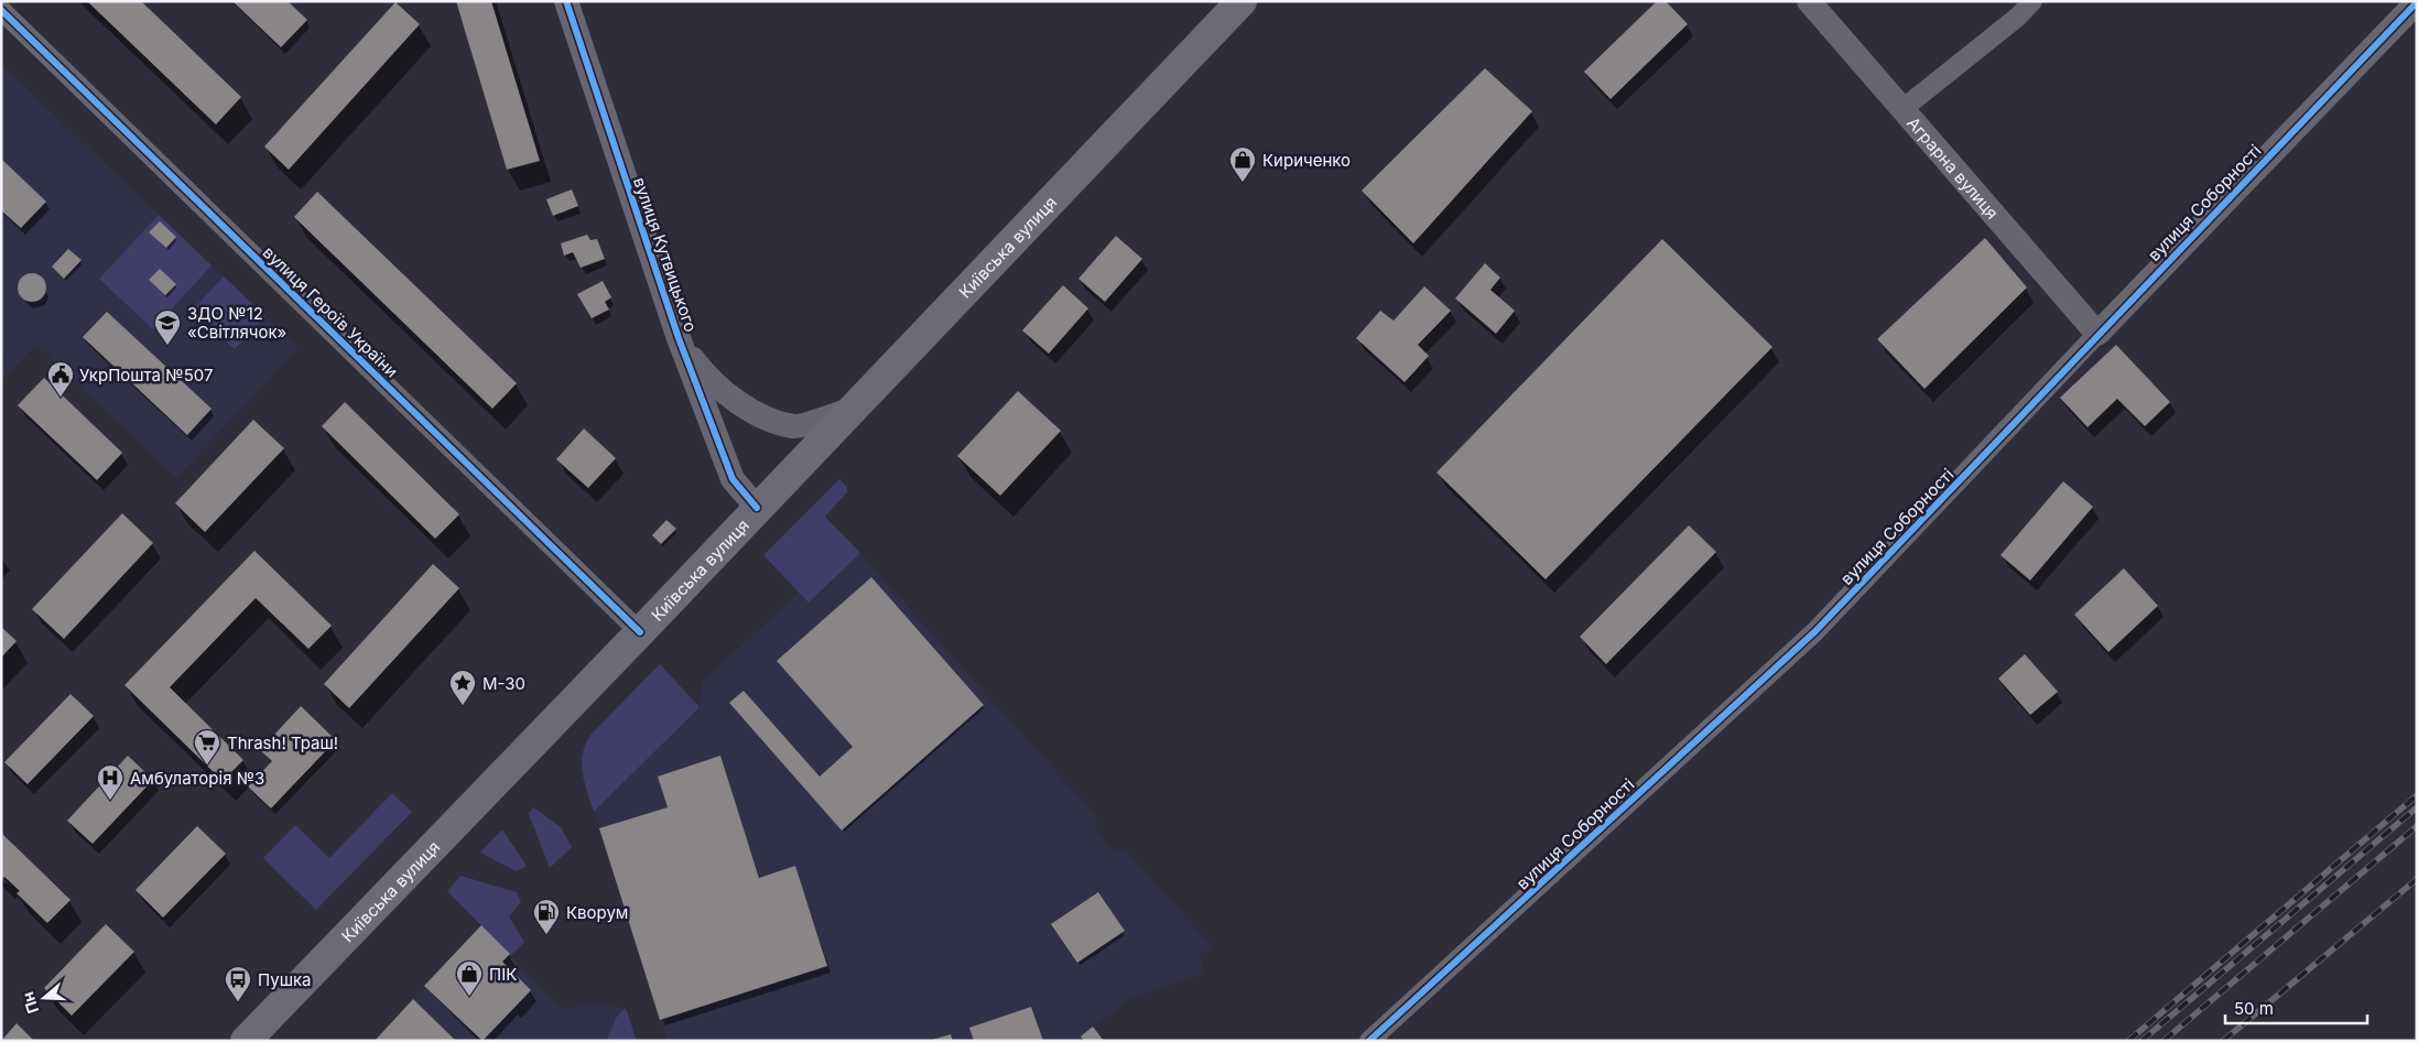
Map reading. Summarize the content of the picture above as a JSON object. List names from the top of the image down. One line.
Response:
{"streets":{"main road":["Київська вулиця"],"street":["Аграрна вулиця","вулиця Соборності","вулиця Кутвицького","вулиця Героїв України"]},"crossings":[["Аграрна вулиця","вулиця Соборності"],["Київська вулиця","вулиця Кутвицького"],["Київська вулиця","вулиця Героїв України"]],"places":{"shop":["Кириченко","ПІК"],"school or university":["ЗДО №12 «Світлячок»"],"public building":["УкрПошта №507"],"place":["М-30"],"supermarket":["Thrash! Траш!"],"hospital":["Амбулаторія №3"],"fuel station":["Кворум"],"bus stop":["Пушка"]},"scale_bar":"50 m","north":"left"}
